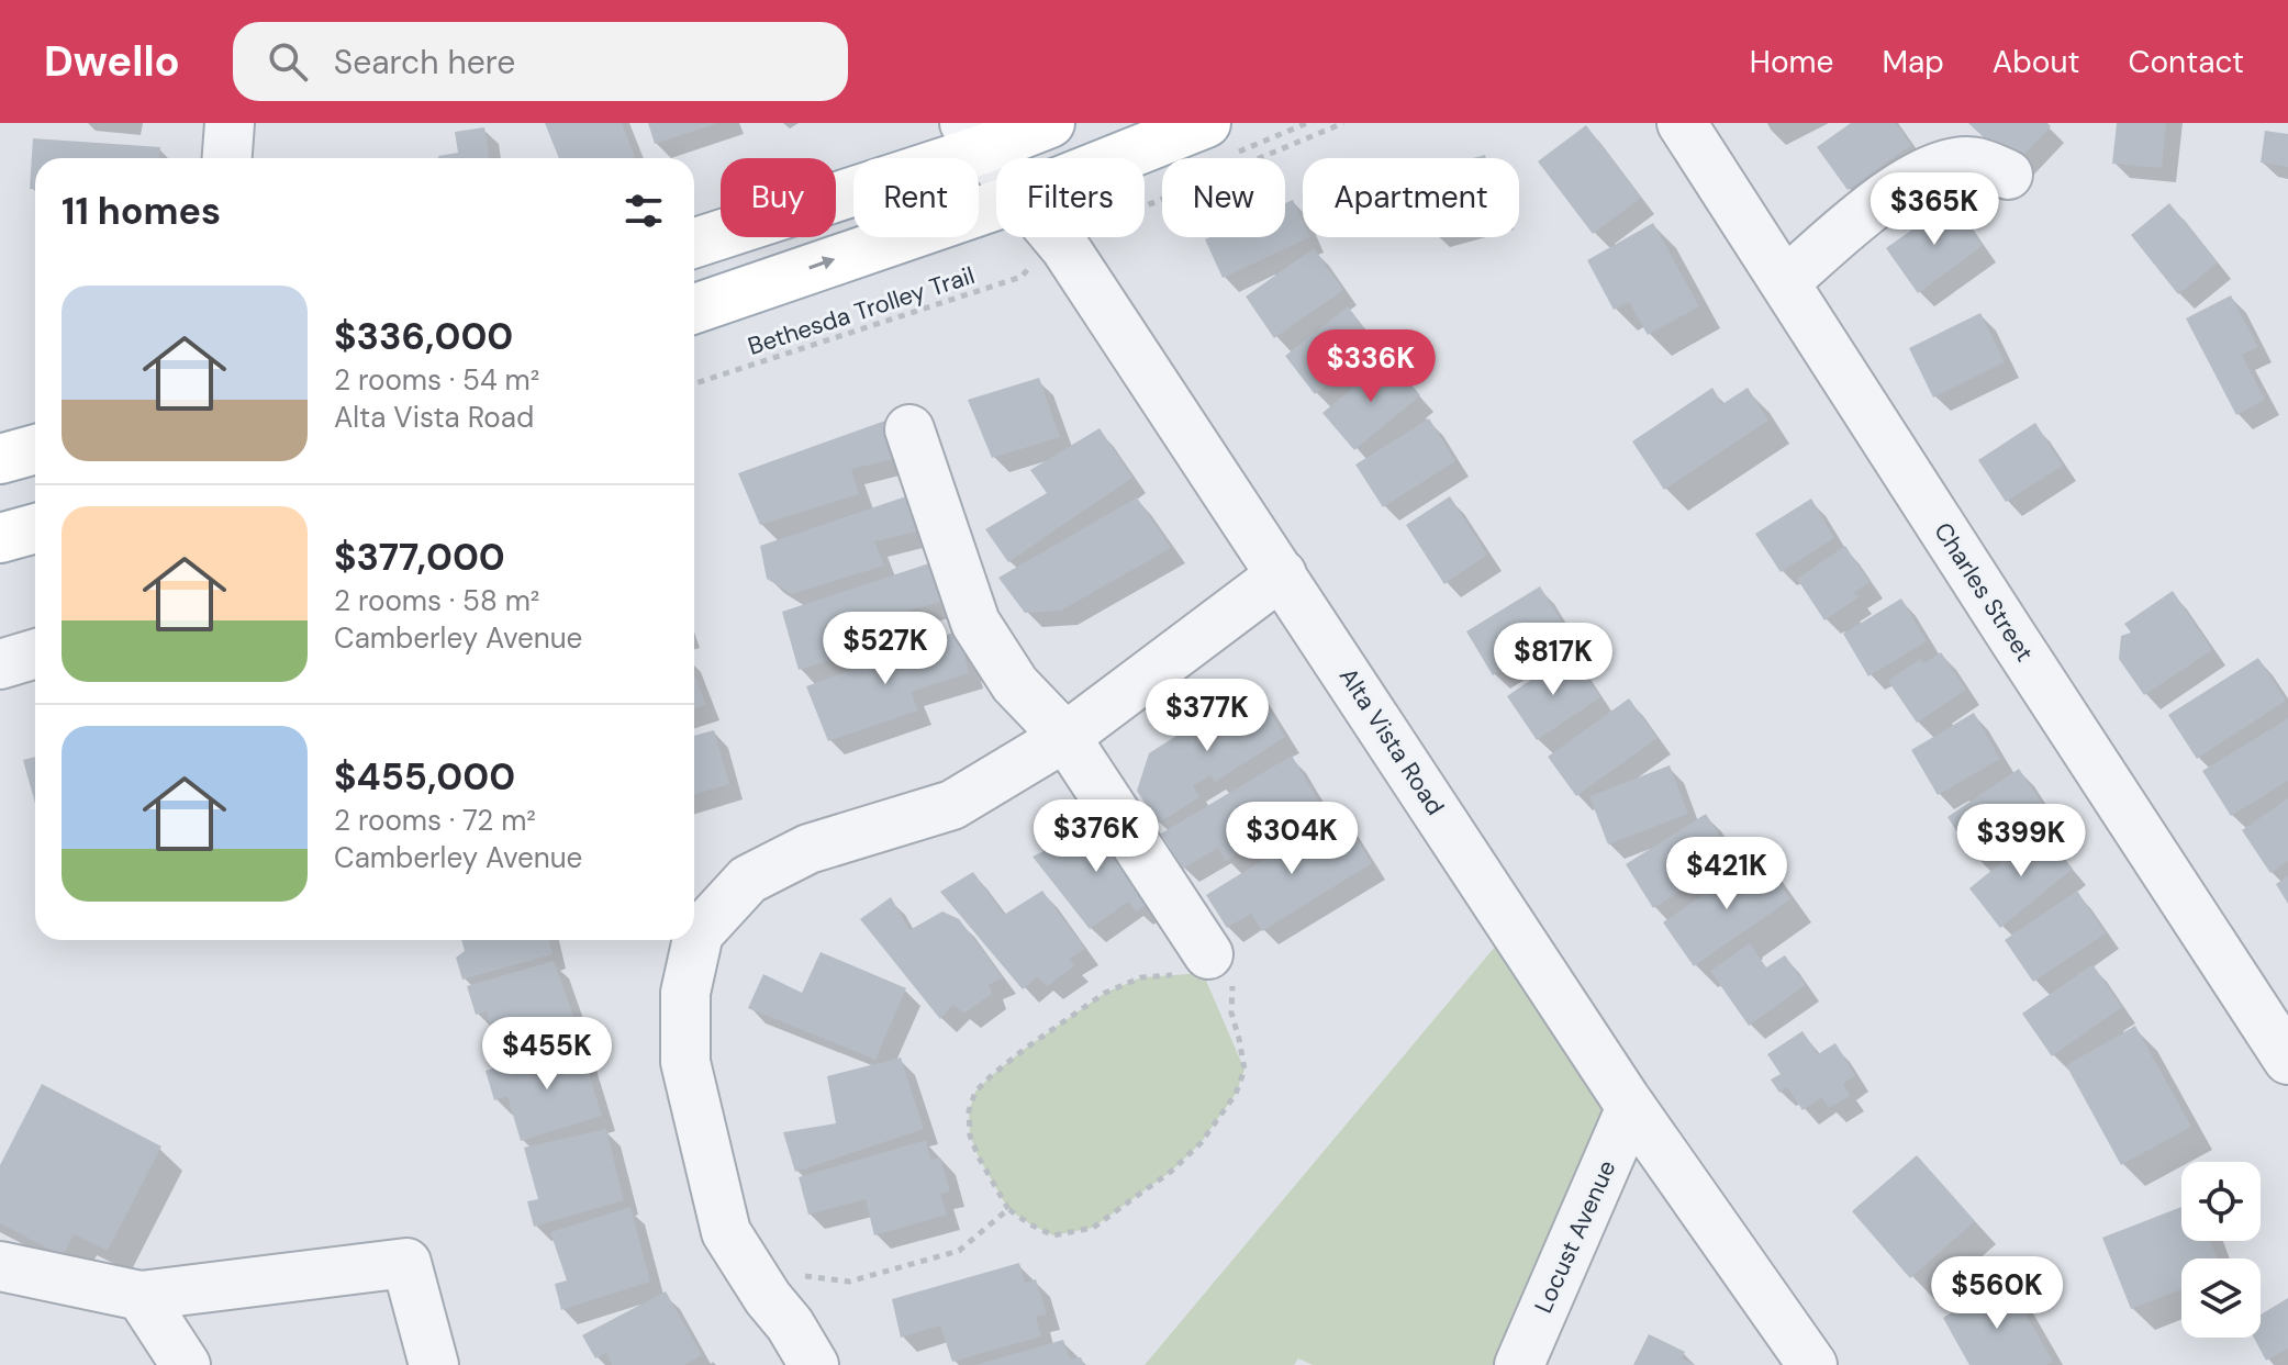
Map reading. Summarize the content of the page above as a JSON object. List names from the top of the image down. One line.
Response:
{"streets":{"street":["Charles Street","Alta Vista Road","Locust Avenue"],"path":["Bethesda Trolley Trail"]},"crossings":[["Alta Vista Road","Locust Avenue"]],"page":{"header":"Dwello","search":"Search here","nav":["Home","Map","About","Contact"],"chip":["Buy","Rent","Filters","New","Apartment"],"heading":"11 homes","price":["$365K","$336K","$527K","$817K","$377K","$376K","$304K","$399K","$421K","$455K","$560K"],"list":[{"name":"$336,000","note":"2 rooms · 54 m² · Alta Vista Road"},{"name":"$377,000","note":"2 rooms · 58 m² · Camberley Avenue"},{"name":"$455,000","note":"2 rooms · 72 m² · Camberley Avenue"}]}}
